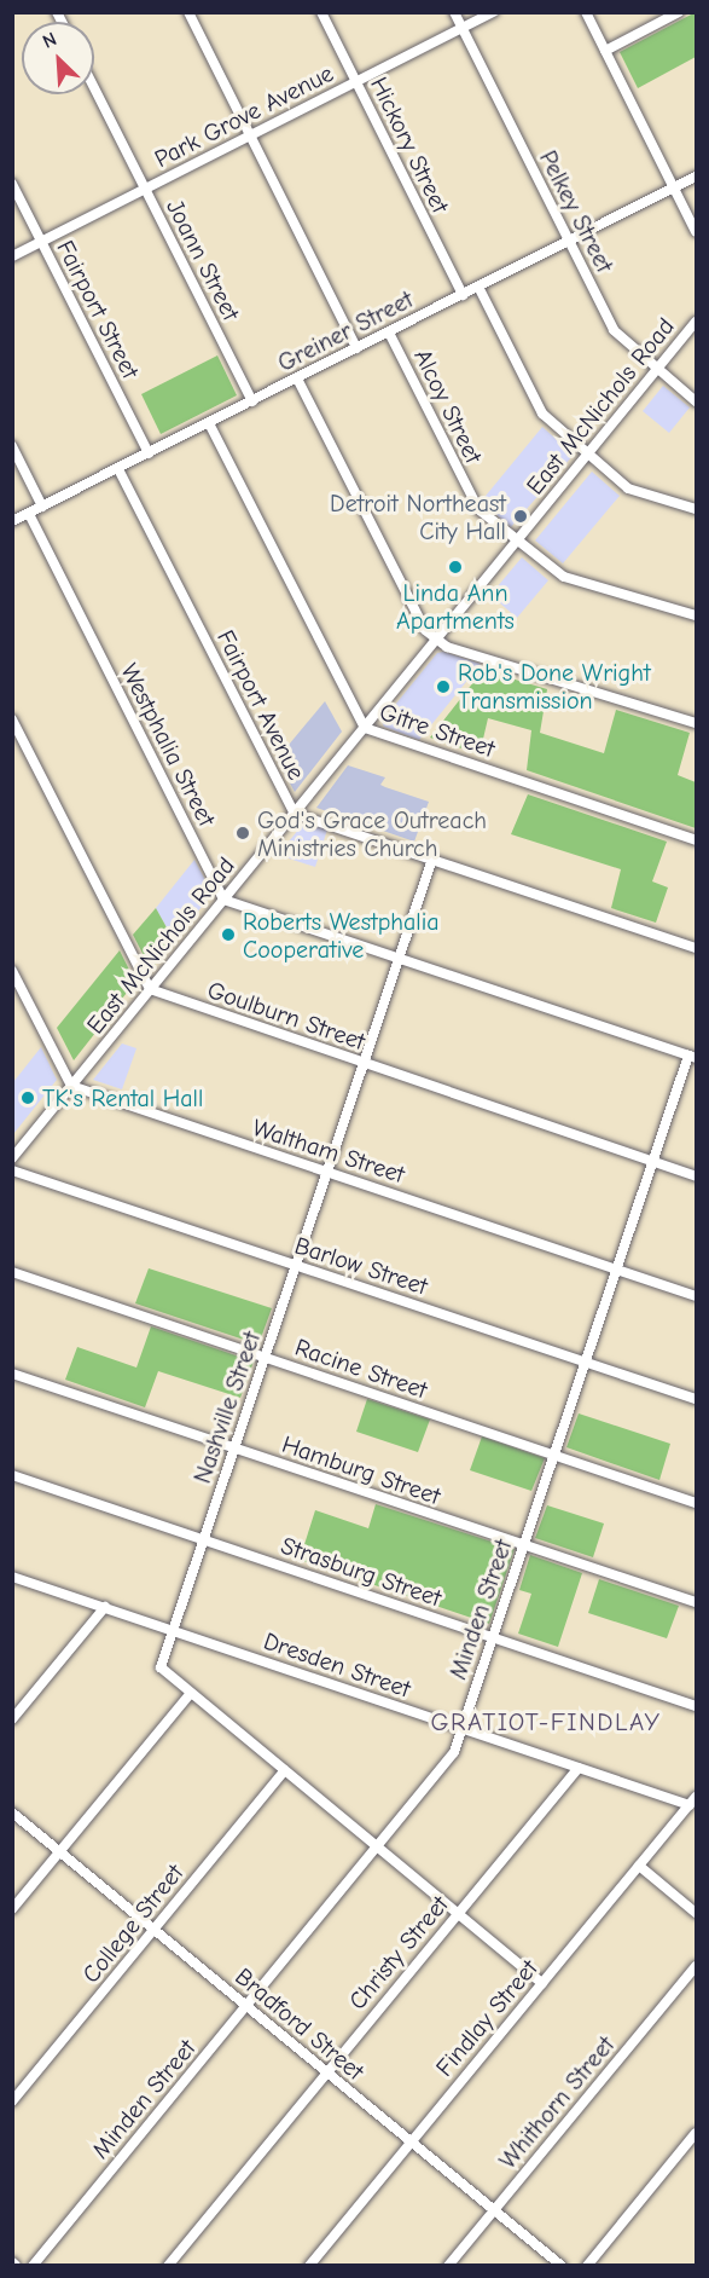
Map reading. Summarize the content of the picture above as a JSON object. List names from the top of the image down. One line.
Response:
{"streets":{"street":["Park Grove Avenue","Hickory Street","Pelkey Street","Joann Street","Fairport Street","Greiner Street","Alcoy Street","East McNichols Road","Fairport Avenue","Gitre Street","Westphalia Street","Goulburn Street","Waltham Street","Barlow Street","Racine Street","Nashville Street","Hamburg Street","Strasburg Street","Minden Street","Dresden Street","College Street","Christy Street","Findlay Street","Bradford Street","Whithorn Street"]},"crossings":[["Park Grove Avenue","Hickory Street"],["Park Grove Avenue","Pelkey Street"],["Park Grove Avenue","Joann Street"],["Park Grove Avenue","Fairport Street"],["Hickory Street","Greiner Street"],["Pelkey Street","Greiner Street"],["Pelkey Street","East McNichols Road"],["Joann Street","Greiner Street"],["Fairport Street","Greiner Street"],["Greiner Street","Alcoy Street"],["Greiner Street","Fairport Avenue"],["Greiner Street","Gitre Street"],["Greiner Street","Westphalia Street"],["Alcoy Street","East McNichols Road"],["East McNichols Road","Fairport Avenue"],["East McNichols Road","Gitre Street"],["East McNichols Road","Westphalia Street"],["East McNichols Road","Goulburn Street"],["East McNichols Road","Waltham Street"],["Fairport Avenue","Nashville Street"],["Goulburn Street","Nashville Street"],["Goulburn Street","Minden Street"],["Waltham Street","Nashville Street"],["Waltham Street","Minden Street"],["Barlow Street","Nashville Street"],["Barlow Street","Minden Street"],["Racine Street","Nashville Street"],["Racine Street","Minden Street"],["Nashville Street","Hamburg Street"],["Nashville Street","Strasburg Street"],["Nashville Street","Dresden Street"],["Hamburg Street","Minden Street"],["Strasburg Street","Minden Street"],["Minden Street","Dresden Street"],["Minden Street","Bradford Street"],["Dresden Street","Christy Street"],["Dresden Street","Findlay Street"],["College Street","Bradford Street"],["Christy Street","Bradford Street"],["Findlay Street","Bradford Street"],["Bradford Street","Whithorn Street"]],"districts":["GRATIOT-FINDLAY"],"places":["Detroit Northeast City Hall","Linda Ann Apartments","Rob's Done Wright Transmission","God's Grace Outreach Ministries Church","Roberts Westphalia Cooperative","TK's Rental Hall"],"north":"top left"}
